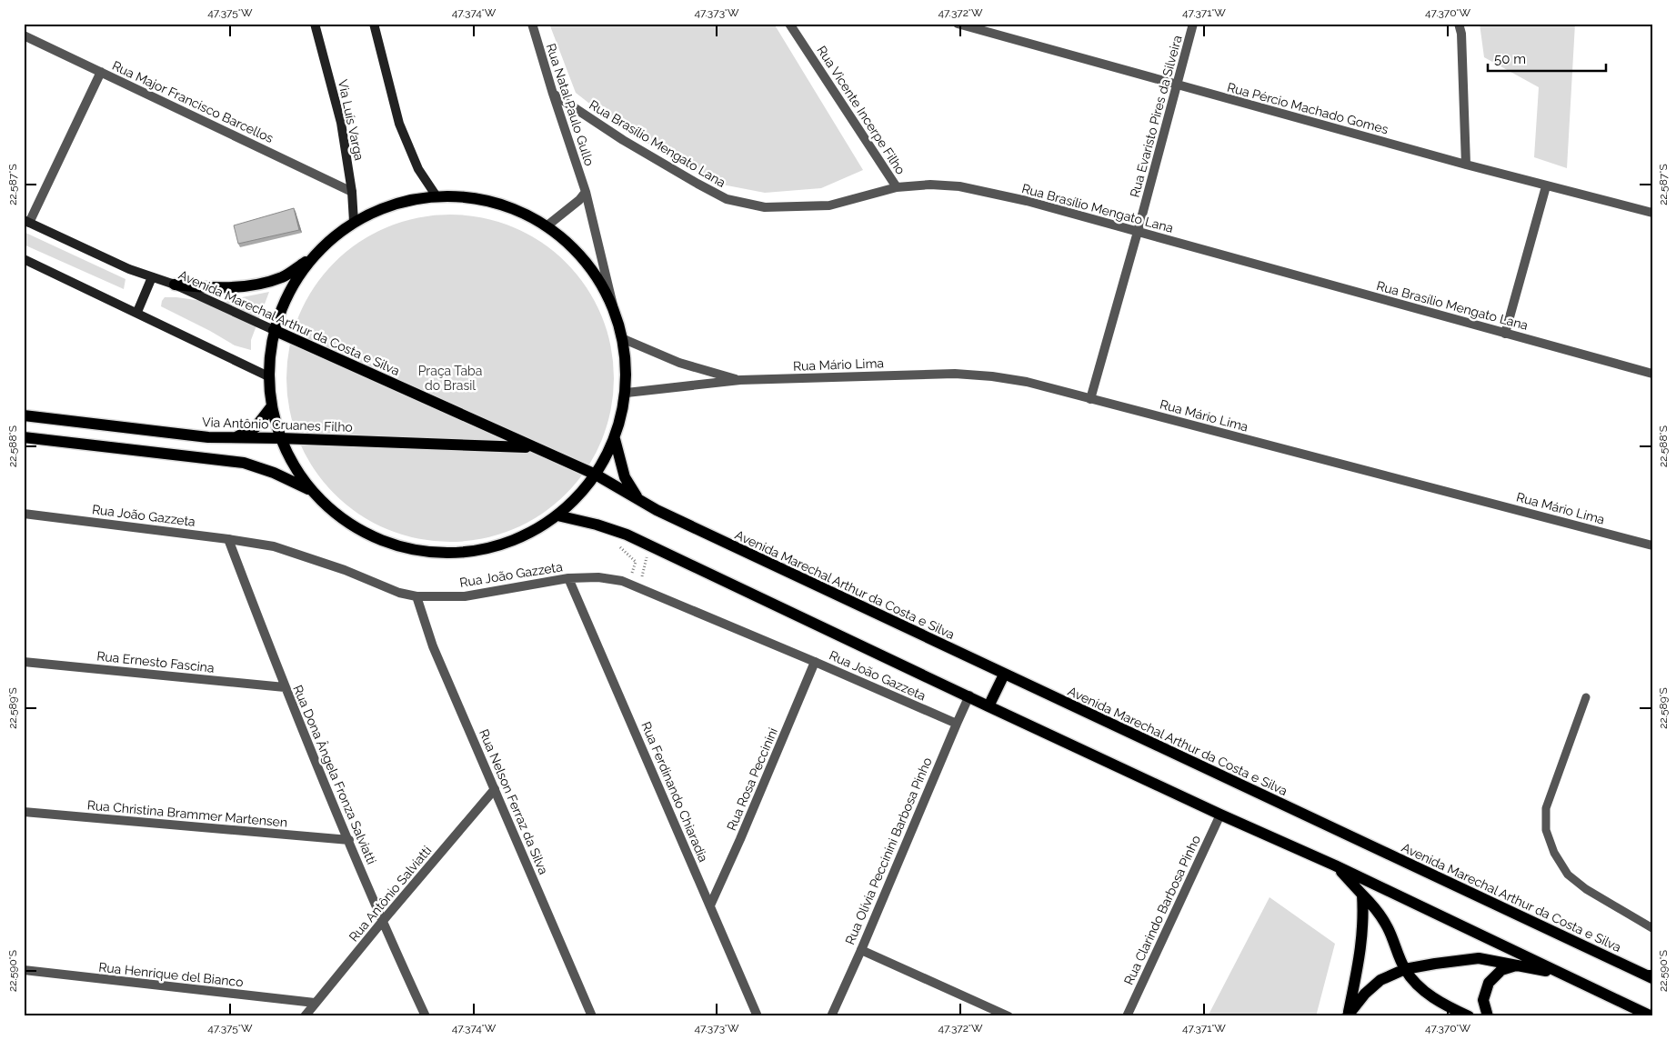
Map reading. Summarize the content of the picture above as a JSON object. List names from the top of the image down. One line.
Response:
{"streets":{"main road":["Via Luís Varga","Avenida Marechal Arthur da Costa e Silva","Via Antônio Cruanes Filho"],"street":["Rua Major Francisco Barcellos","Rua Natal Paulo Gullo","Rua Pércio Machado Gomes","Rua Vicente Incerpe Filho","Rua Evaristo Pires da Silveira","Rua Brasílio Mengato Lana","Rua Mário Lima","Rua João Gazzeta","Rua Ernesto Fascina","Rua Dona Ângela Fronza Salviatti","Rua Rosa Peccinini","Rua Ferdinando Chiaradia","Rua Nelson Ferraz da Silva","Rua Christina Brammer Martensen","Rua Olívia Peccinini Barbosa Pinho","Rua Antônio Salviatti","Rua Clarindo Barbosa Pinho","Rua Henrique del Bianco"]},"crossings":[["Rua Major Francisco Barcellos","Via Luís Varga"],["Rua Natal Paulo Gullo","Rua Brasílio Mengato Lana"],["Rua Pércio Machado Gomes","Rua Evaristo Pires da Silveira"],["Rua Vicente Incerpe Filho","Rua Brasílio Mengato Lana"],["Rua Evaristo Pires da Silveira","Rua Brasílio Mengato Lana"],["Rua Evaristo Pires da Silveira","Rua Mário Lima"],["Avenida Marechal Arthur da Costa e Silva","Via Antônio Cruanes Filho"],["Rua João Gazzeta","Rua Dona Ângela Fronza Salviatti"],["Rua João Gazzeta","Rua Rosa Peccinini"],["Rua João Gazzeta","Rua Ferdinando Chiaradia"],["Rua João Gazzeta","Rua Nelson Ferraz da Silva"],["Rua João Gazzeta","Rua Olívia Peccinini Barbosa Pinho"],["Rua Ernesto Fascina","Rua Dona Ângela Fronza Salviatti"],["Rua Dona Ângela Fronza Salviatti","Rua Christina Brammer Martensen"],["Rua Dona Ângela Fronza Salviatti","Rua Antônio Salviatti"],["Rua Rosa Peccinini","Rua Ferdinando Chiaradia"],["Rua Nelson Ferraz da Silva","Rua Antônio Salviatti"],["Rua Antônio Salviatti","Rua Henrique del Bianco"]],"parks":["Praça Taba do Brasil"],"scale_bar":"50 m","coordinates":["47.375°W","47.374°W","47.373°W","47.372°W","47.371°W","47.370°W","22.587°S","22.588°S","22.589°S","22.590°S"]}
